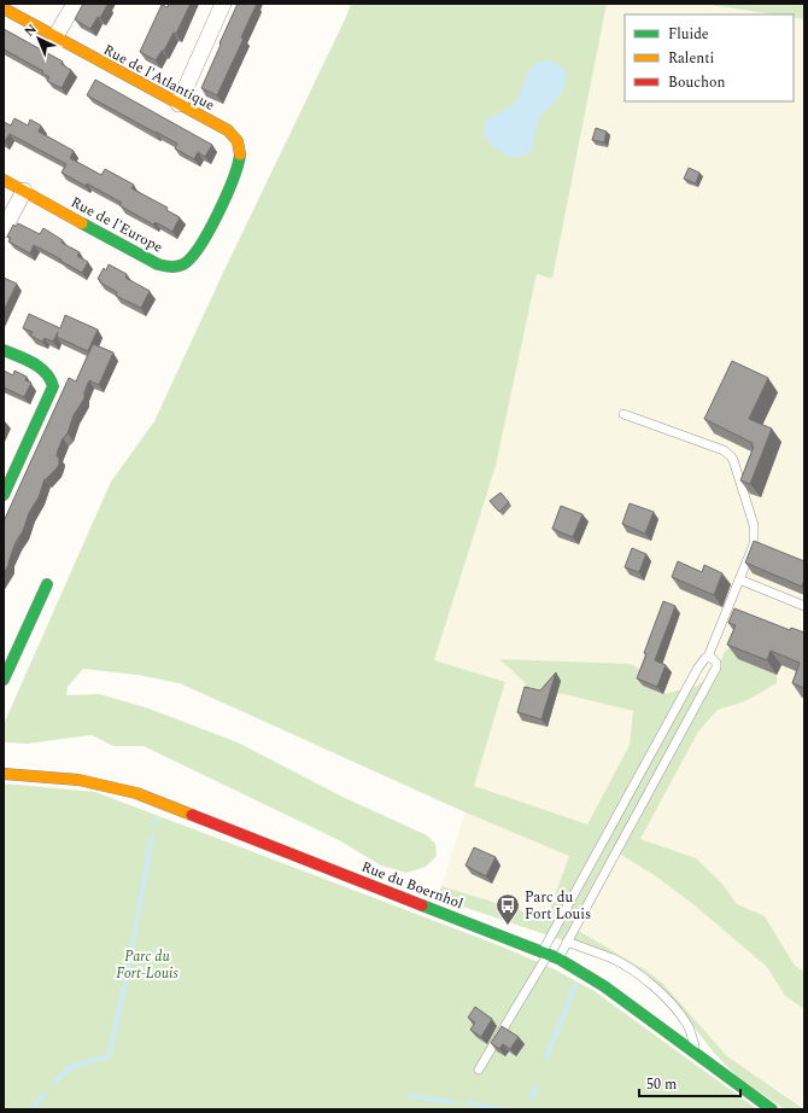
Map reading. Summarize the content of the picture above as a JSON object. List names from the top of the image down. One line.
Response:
{"streets":{"street":["Rue de l'Atlantique","Rue de l'Europe","Rue du Boernhol"]},"crossings":[["Rue de l'Atlantique","Rue de l'Europe"]],"parks":["Parc du Fort-Louis"],"places":{"bus stop":["Parc du Fort Louis"]},"legend":["Fluide","Ralenti","Bouchon"],"scale_bar":"50 m","north":"top left"}
